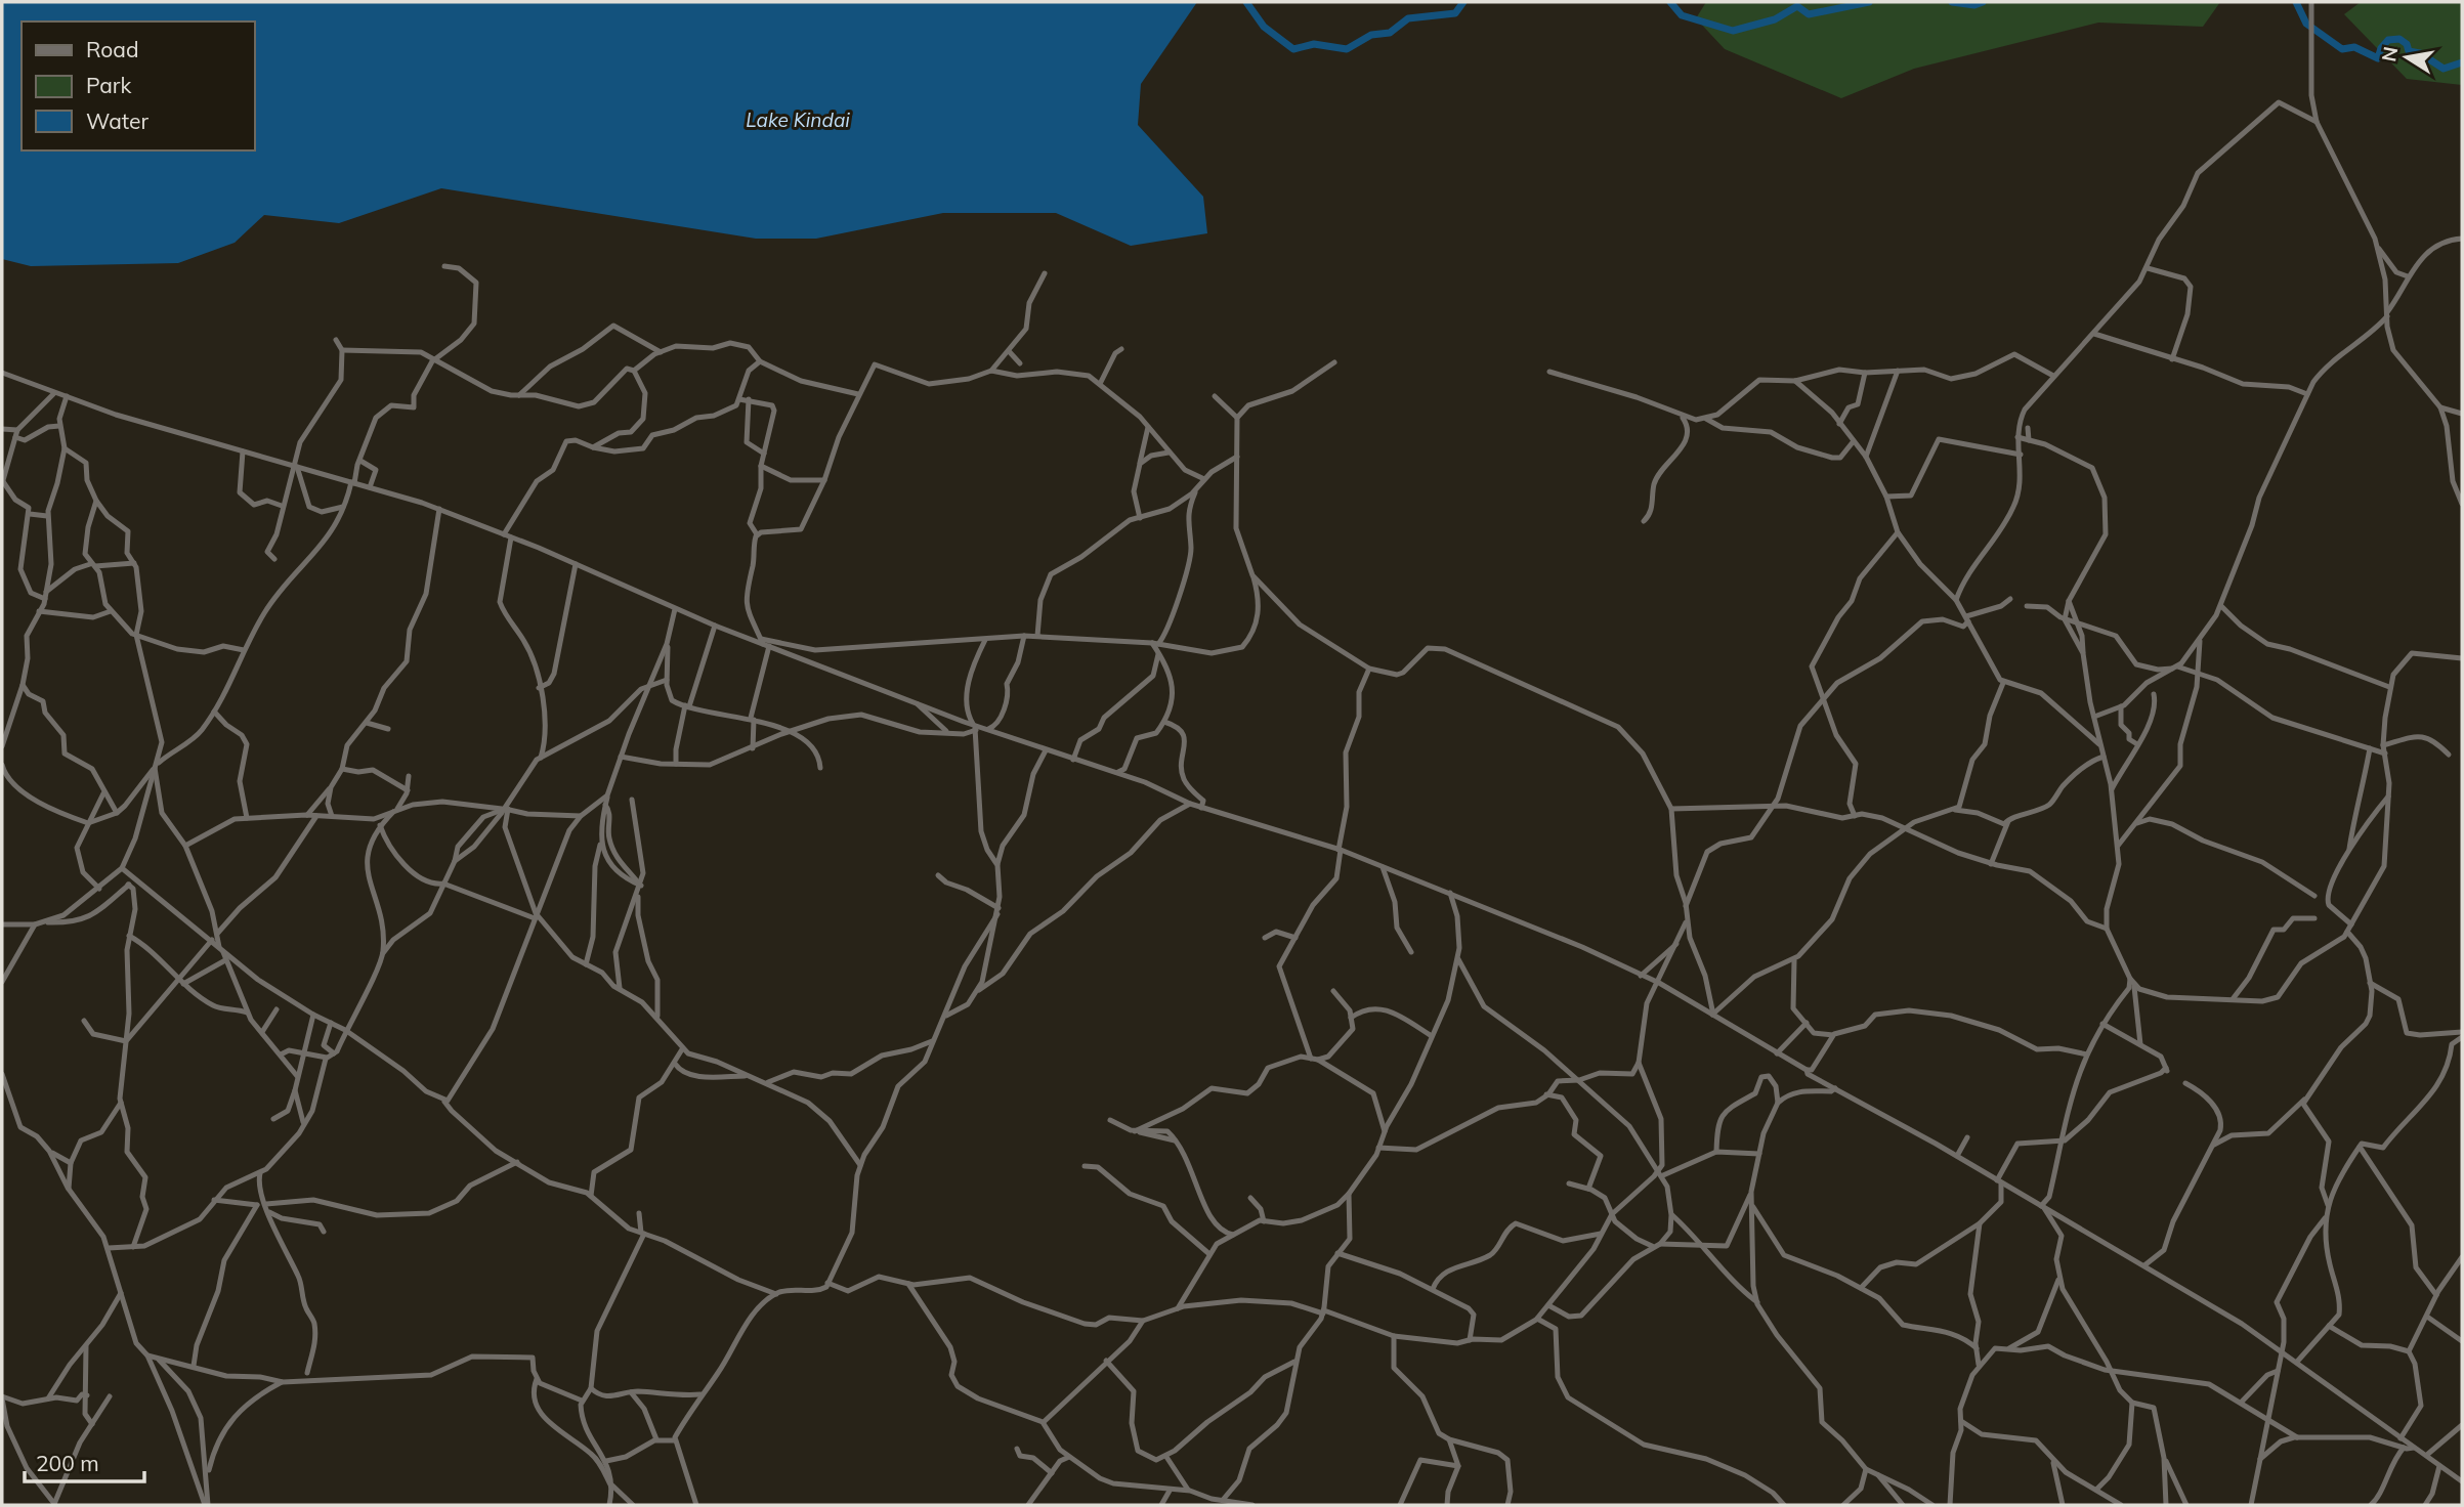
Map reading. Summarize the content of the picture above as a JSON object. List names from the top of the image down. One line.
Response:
{"water":["Lake Kindai"],"legend":["Road","Park","Water"],"scale_bar":"200 m","north":"left"}
